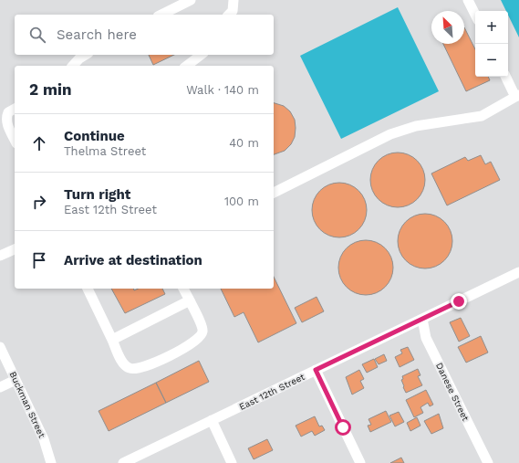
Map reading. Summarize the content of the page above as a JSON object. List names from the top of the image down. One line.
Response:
{"streets":{"street":["East 12th Street","Danese Street","Buckman Street"]},"crossings":[["East 12th Street","Danese Street"]],"north":"top left","page":{"map_buttons":["+","−"],"search":"Search here","heading":["2 min","Walk · 140 m"],"list":[["Continue","Thelma Street","40 m"],["Turn right","East 12th Street","100 m"],"Arrive at destination"]}}
